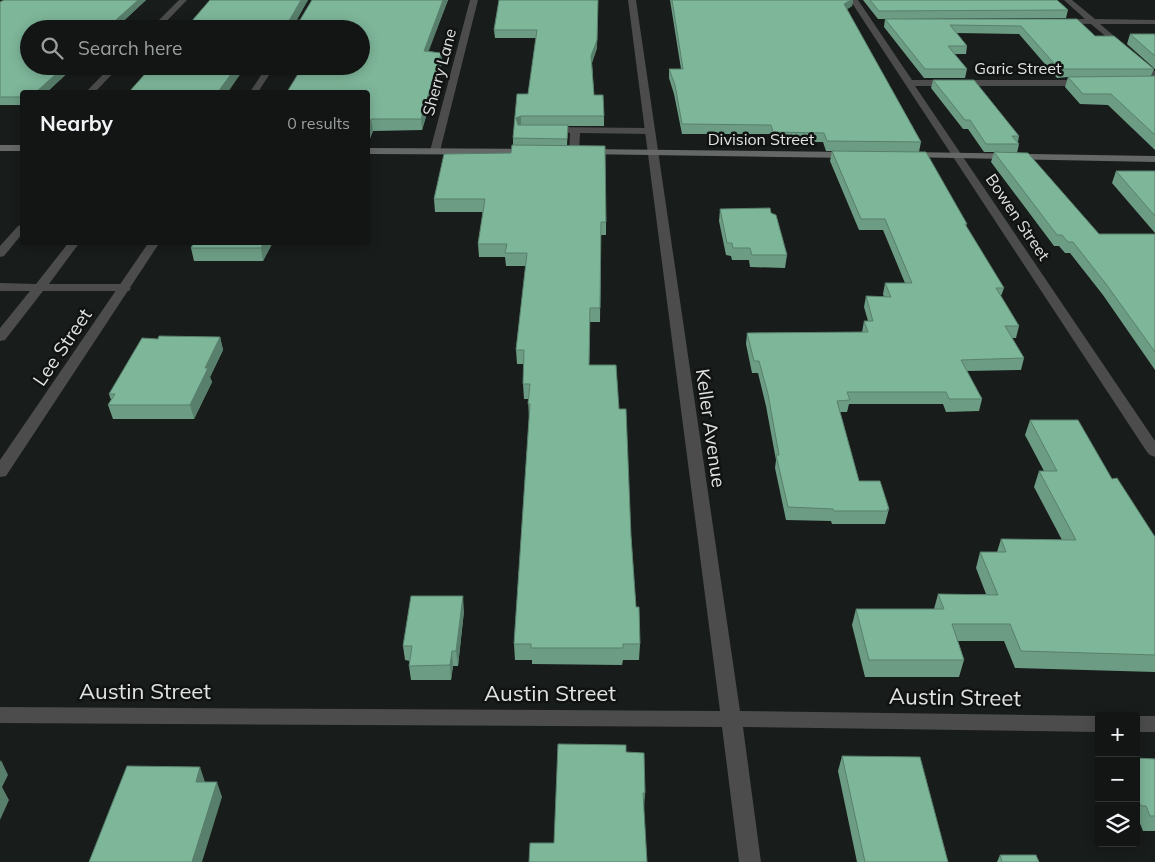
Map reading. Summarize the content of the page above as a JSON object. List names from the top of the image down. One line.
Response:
{"streets":{"main road":["Division Street"],"street":["Garic Street","Sherry Lane","Bowen Street","Lee Street","Keller Avenue","Austin Street"]},"crossings":[["Garic Street","Bowen Street"],["Division Street","Keller Avenue"],["Keller Avenue","Austin Street"]],"page":{"search":"Search here","heading":["Nearby","0 results"],"map_buttons":["+","−"]}}
